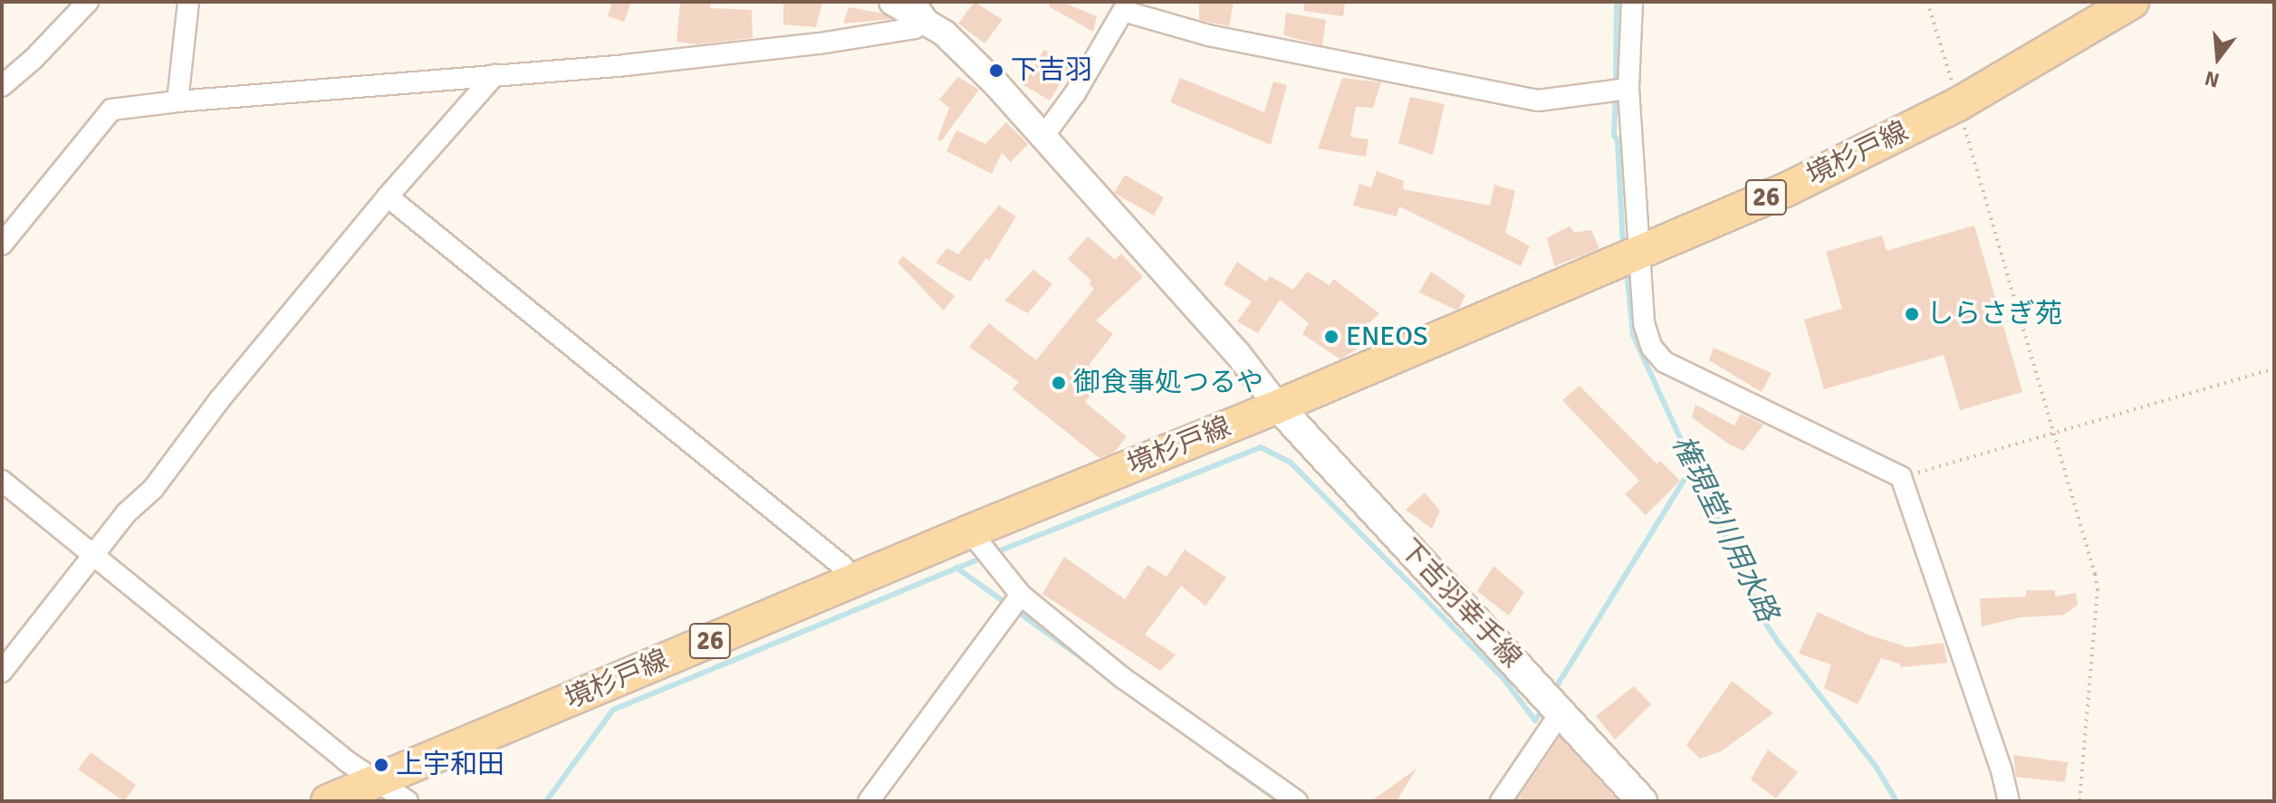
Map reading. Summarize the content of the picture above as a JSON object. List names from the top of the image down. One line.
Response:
{"streets":{"main road":["境杉戸線","26","下吉羽幸手線"]},"crossings":[["境杉戸線","下吉羽幸手線"]],"water":["権現堂川用水路"],"places":["下吉羽","しらさぎ苑","ENEOS","御食事処つるや","上宇和田"],"north":"bottom"}
